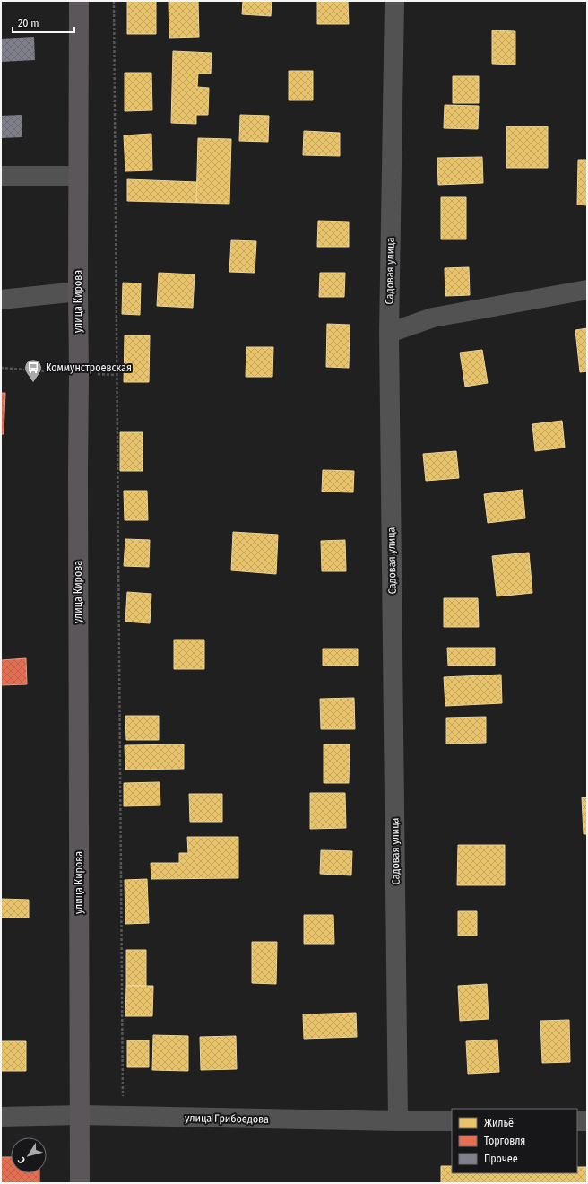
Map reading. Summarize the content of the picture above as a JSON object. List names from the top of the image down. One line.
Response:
{"streets":{"main road":["улица Кирова"],"street":["Садовая улица","улица Грибоедова"]},"crossings":[["Садовая улица","улица Грибоедова"],["улица Кирова","улица Грибоедова"]],"places":{"bus stop":["Коммунстроевская"]},"legend":["Жильё","Торговля","Прочее"],"scale_bar":"20 m","north":"bottom left"}
